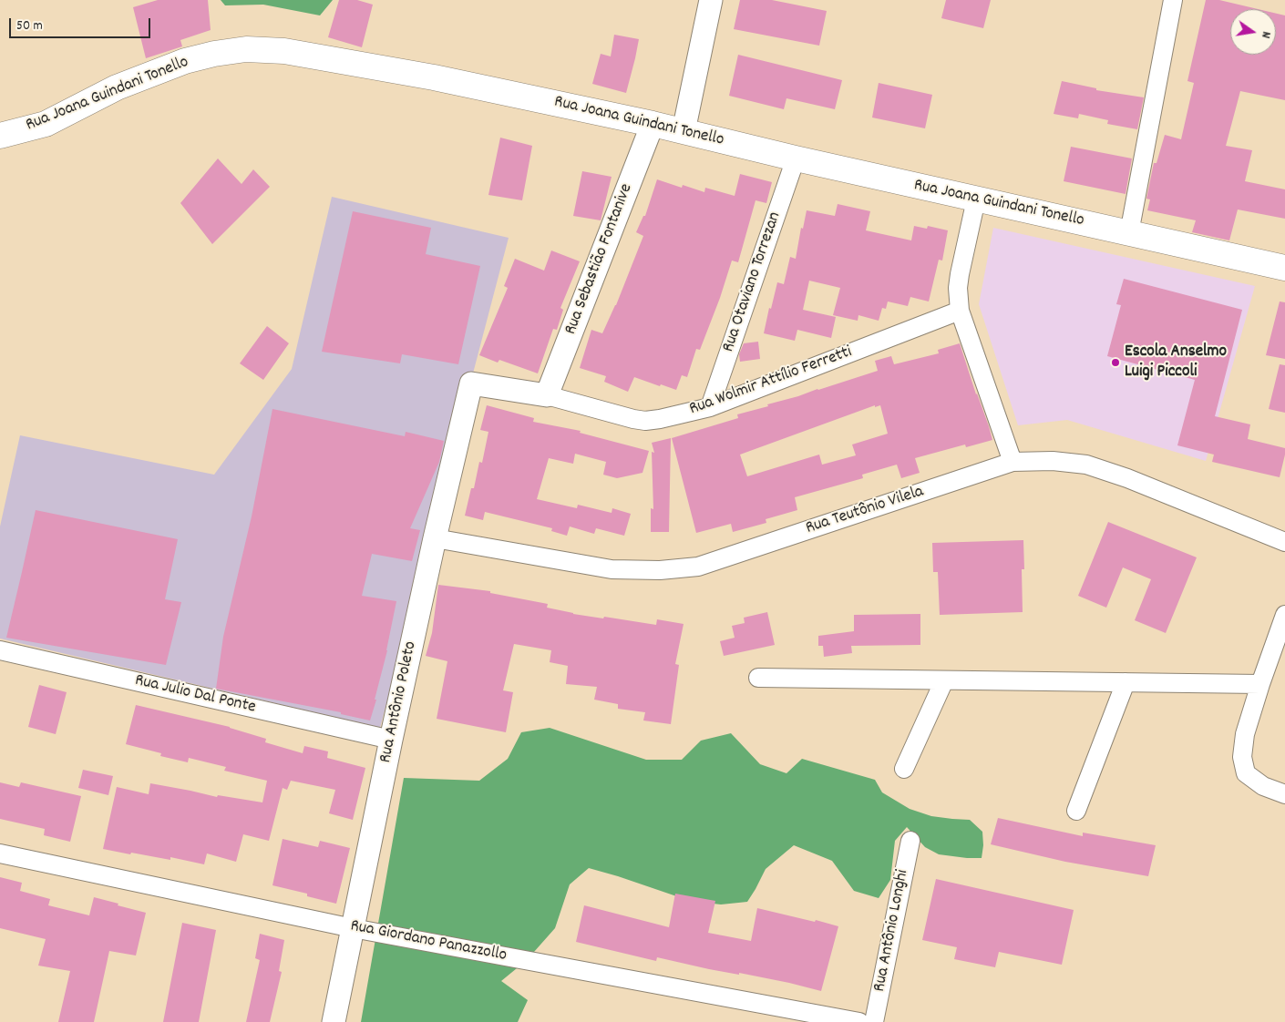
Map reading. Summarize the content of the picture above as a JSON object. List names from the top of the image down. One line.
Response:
{"streets":{"main road":["Rua Joana Guindani Tonello"],"street":["Rua Sebastião Fontanive","Rua Otaviano Torrezan","Rua Wolmir Attílio Ferretti","Rua Teutônio Vilela","Rua Julio Dal Ponte","Rua Antônio Poleto","Rua Antônio Longhi","Rua Giordano Panazzollo"]},"crossings":[["Rua Joana Guindani Tonello","Rua Sebastião Fontanive"],["Rua Joana Guindani Tonello","Rua Otaviano Torrezan"],["Rua Sebastião Fontanive","Rua Wolmir Attílio Ferretti"],["Rua Otaviano Torrezan","Rua Wolmir Attílio Ferretti"],["Rua Wolmir Attílio Ferretti","Rua Antônio Poleto"],["Rua Teutônio Vilela","Rua Antônio Poleto"],["Rua Julio Dal Ponte","Rua Antônio Poleto"],["Rua Antônio Poleto","Rua Giordano Panazzollo"]],"places":["Escola Anselmo Luigi Piccoli"],"scale_bar":"50 m","north":"right"}
